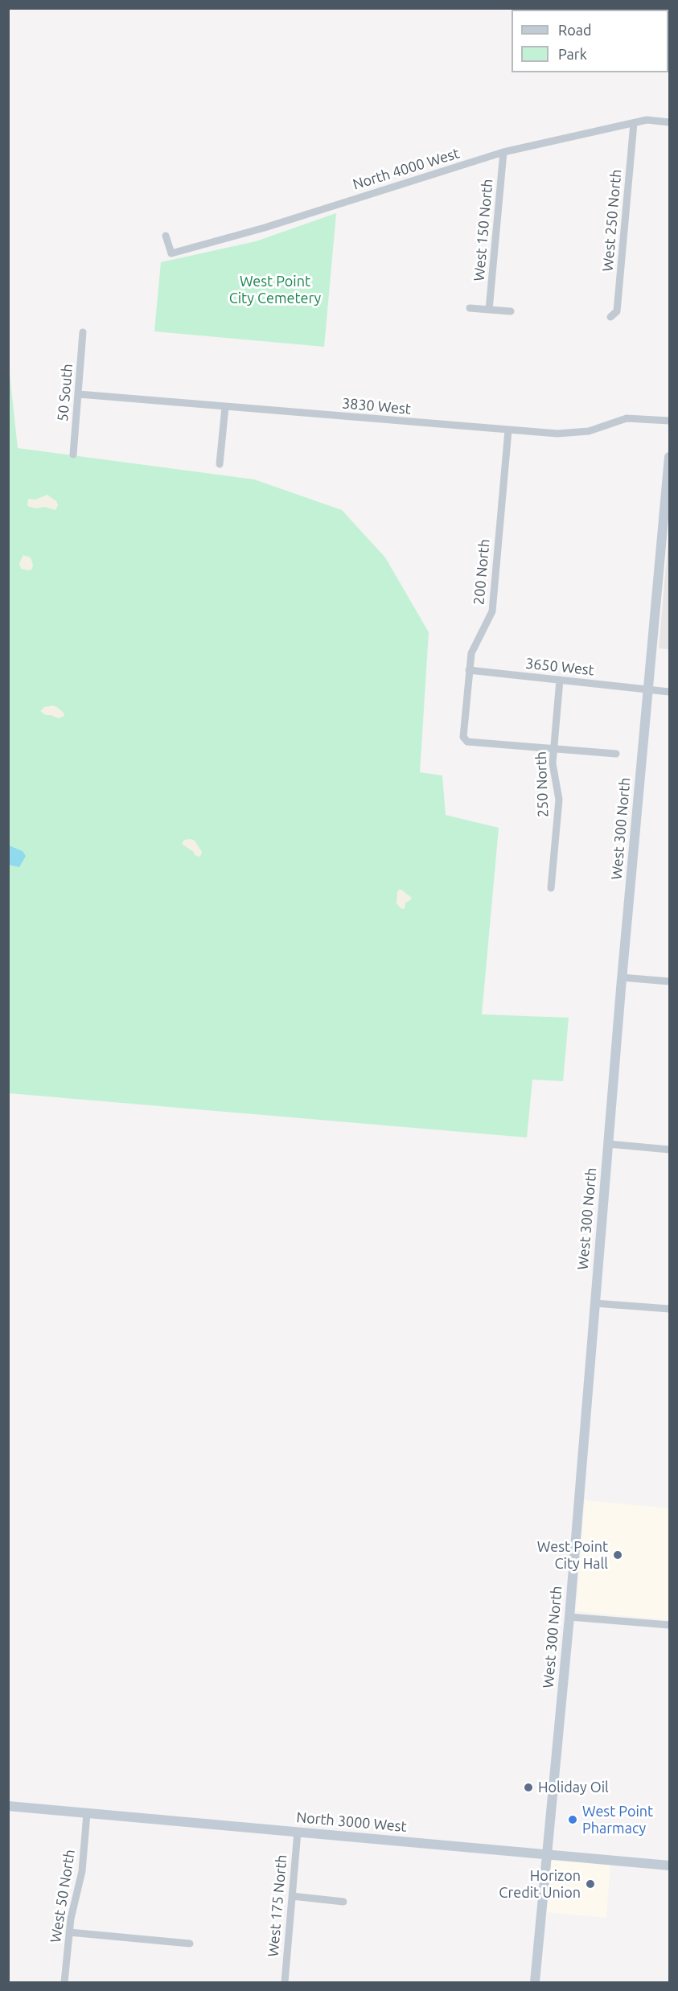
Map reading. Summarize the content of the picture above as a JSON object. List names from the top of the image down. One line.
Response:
{"streets":{"main road":["West 300 North","North 3000 West"],"street":["North 4000 West","West 250 North","West 150 North","50 South","3830 West","200 North","3650 West","250 North","West 50 North","West 175 North"]},"crossings":[["North 4000 West","West 250 North"],["North 4000 West","West 150 North"],["50 South","3830 West"],["3830 West","200 North"],["200 North","3650 West"],["200 North","250 North"],["3650 West","250 North"],["3650 West","West 300 North"],["West 300 North","North 3000 West"],["North 3000 West","West 50 North"],["North 3000 West","West 175 North"]],"parks":["West Point City Cemetery"],"places":["West Point City Hall","Holiday Oil","West Point Pharmacy","Horizon Credit Union"],"legend":["Road","Park"]}
